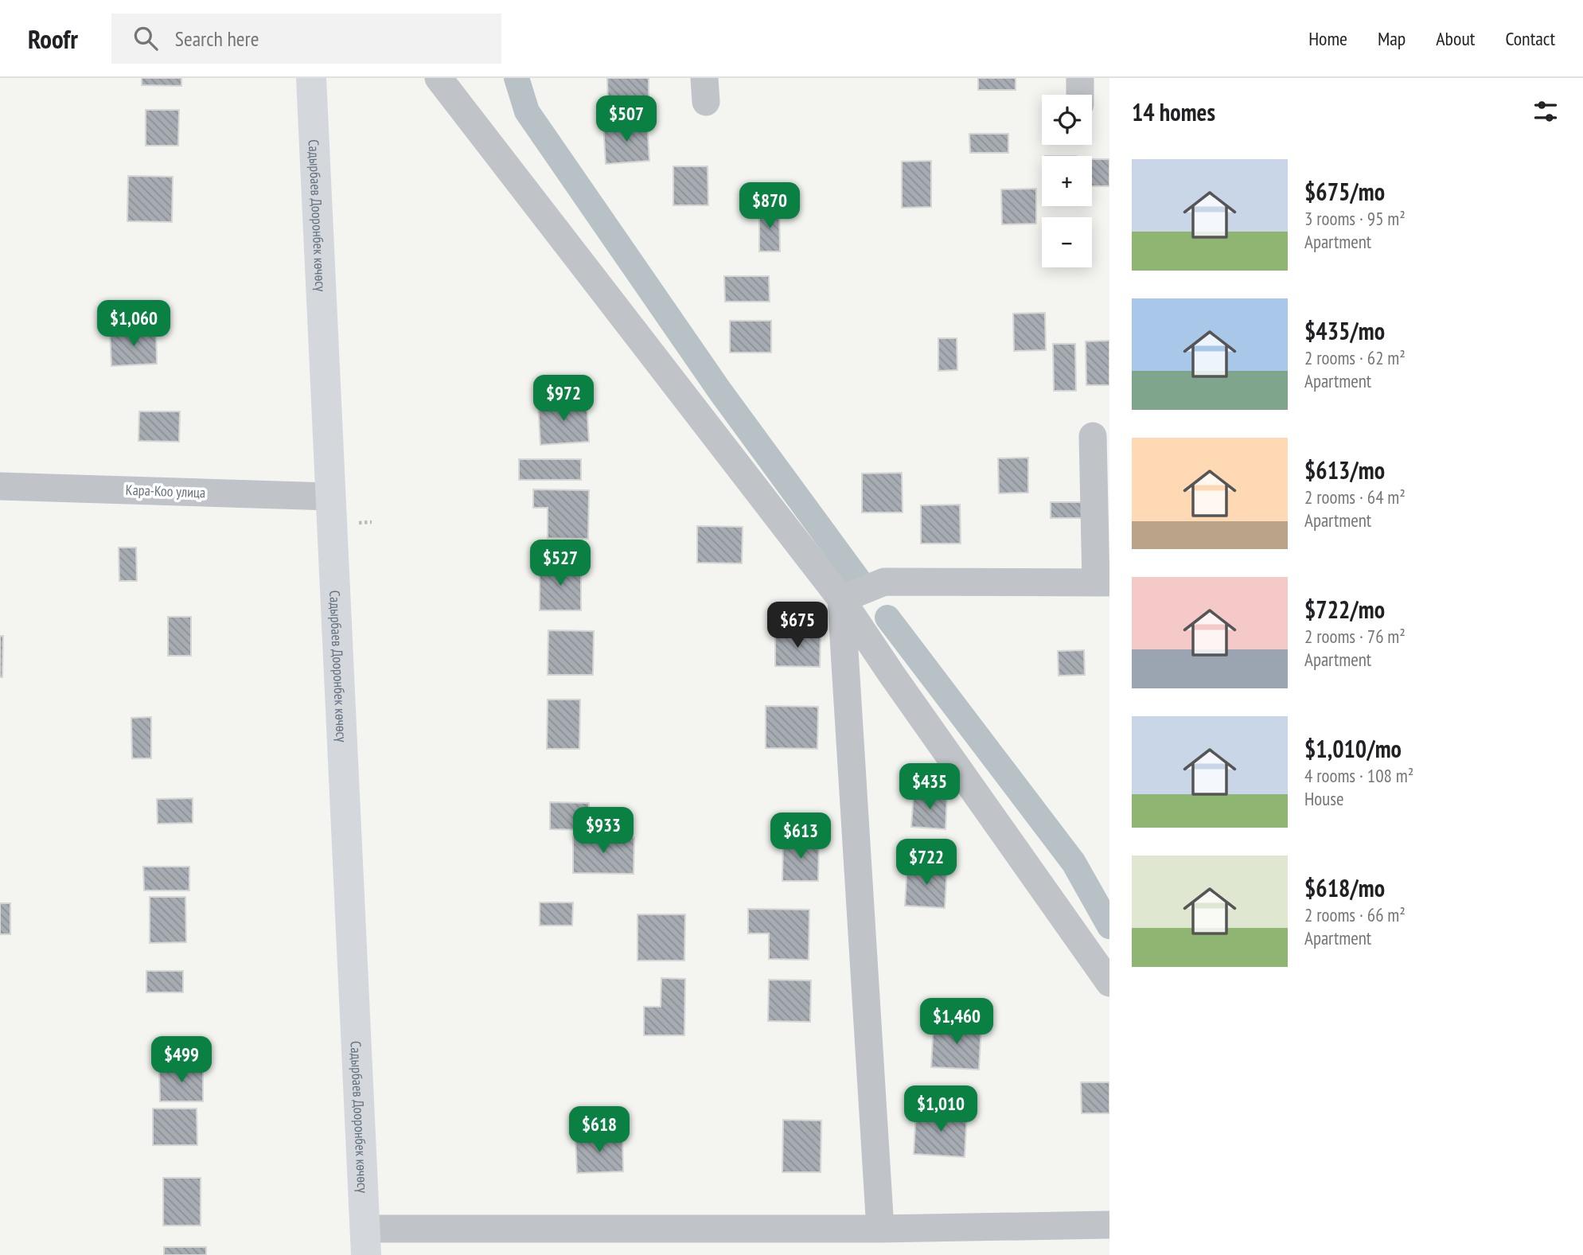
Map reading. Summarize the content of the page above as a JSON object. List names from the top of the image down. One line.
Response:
{"streets":{"main road":["Садырбаев Дооронбек көчөсү"],"street":["Кара-Коо улица"]},"crossings":[["Садырбаев Дооронбек көчөсү","Кара-Коо улица"]],"page":{"header":"Roofr","search":"Search here","nav":["Home","Map","About","Contact"],"heading":"14 homes","map_buttons":["+","−"],"price":["$507","$870","$1,060","$972","$527","$675","$435","$933","$613","$722","$1,460","$499","$1,010","$618"],"list":[{"name":"$675/mo","note":"3 rooms · 95 m² · Apartment"},{"name":"$435/mo","note":"2 rooms · 62 m² · Apartment"},{"name":"$613/mo","note":"2 rooms · 64 m² · Apartment"},{"name":"$722/mo","note":"2 rooms · 76 m² · Apartment"},{"name":"$1,010/mo","note":"4 rooms · 108 m² · House"},{"name":"$618/mo","note":"2 rooms · 66 m² · Apartment"}]}}
